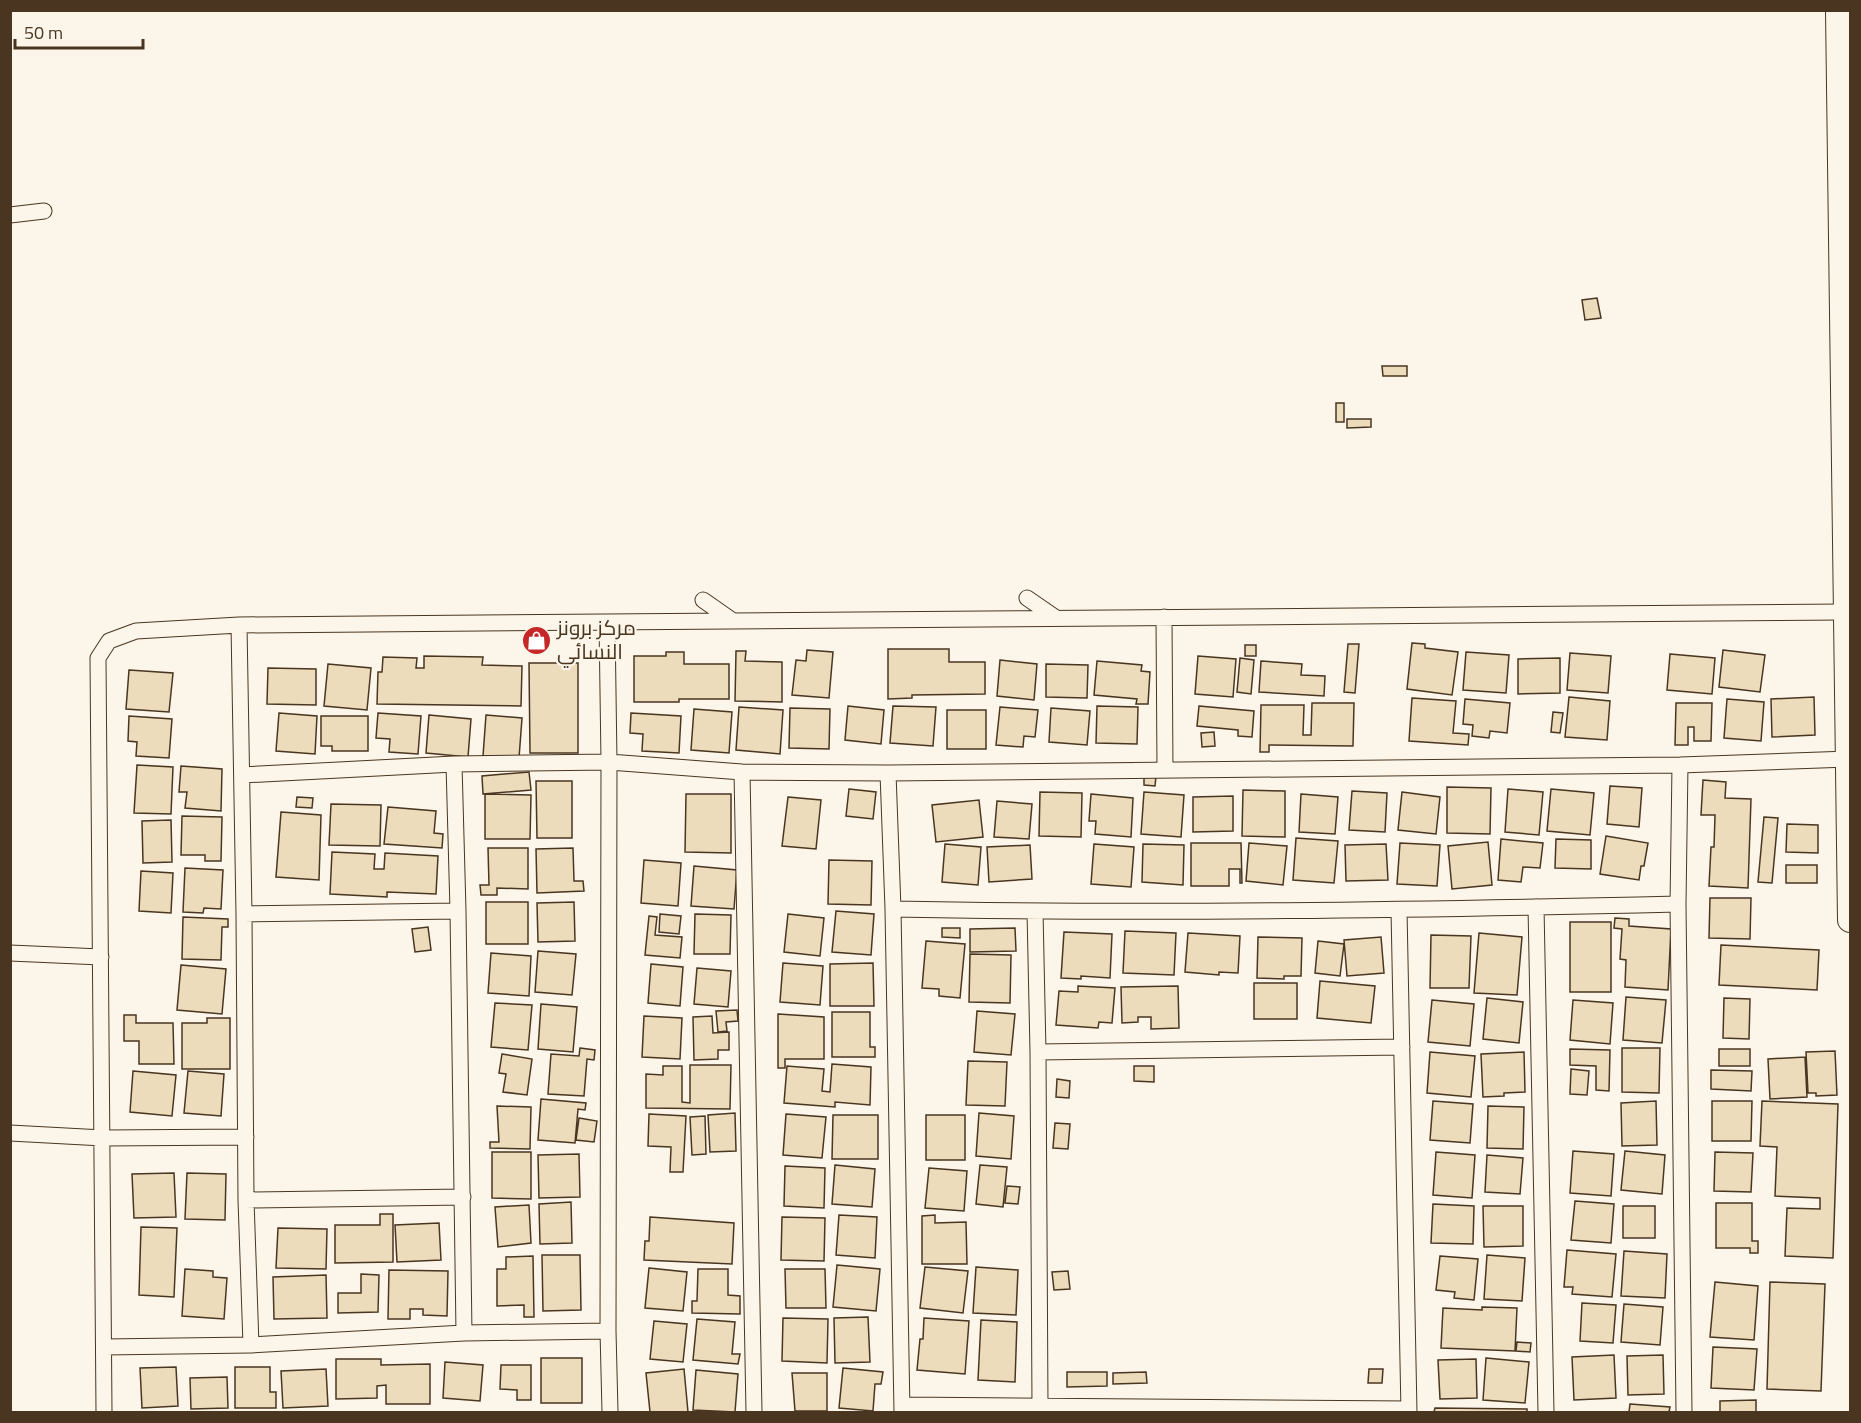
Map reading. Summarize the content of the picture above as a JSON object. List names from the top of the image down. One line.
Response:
{"places":{"shop":["مركز برونز النسائي"]},"scale_bar":"50 m"}
